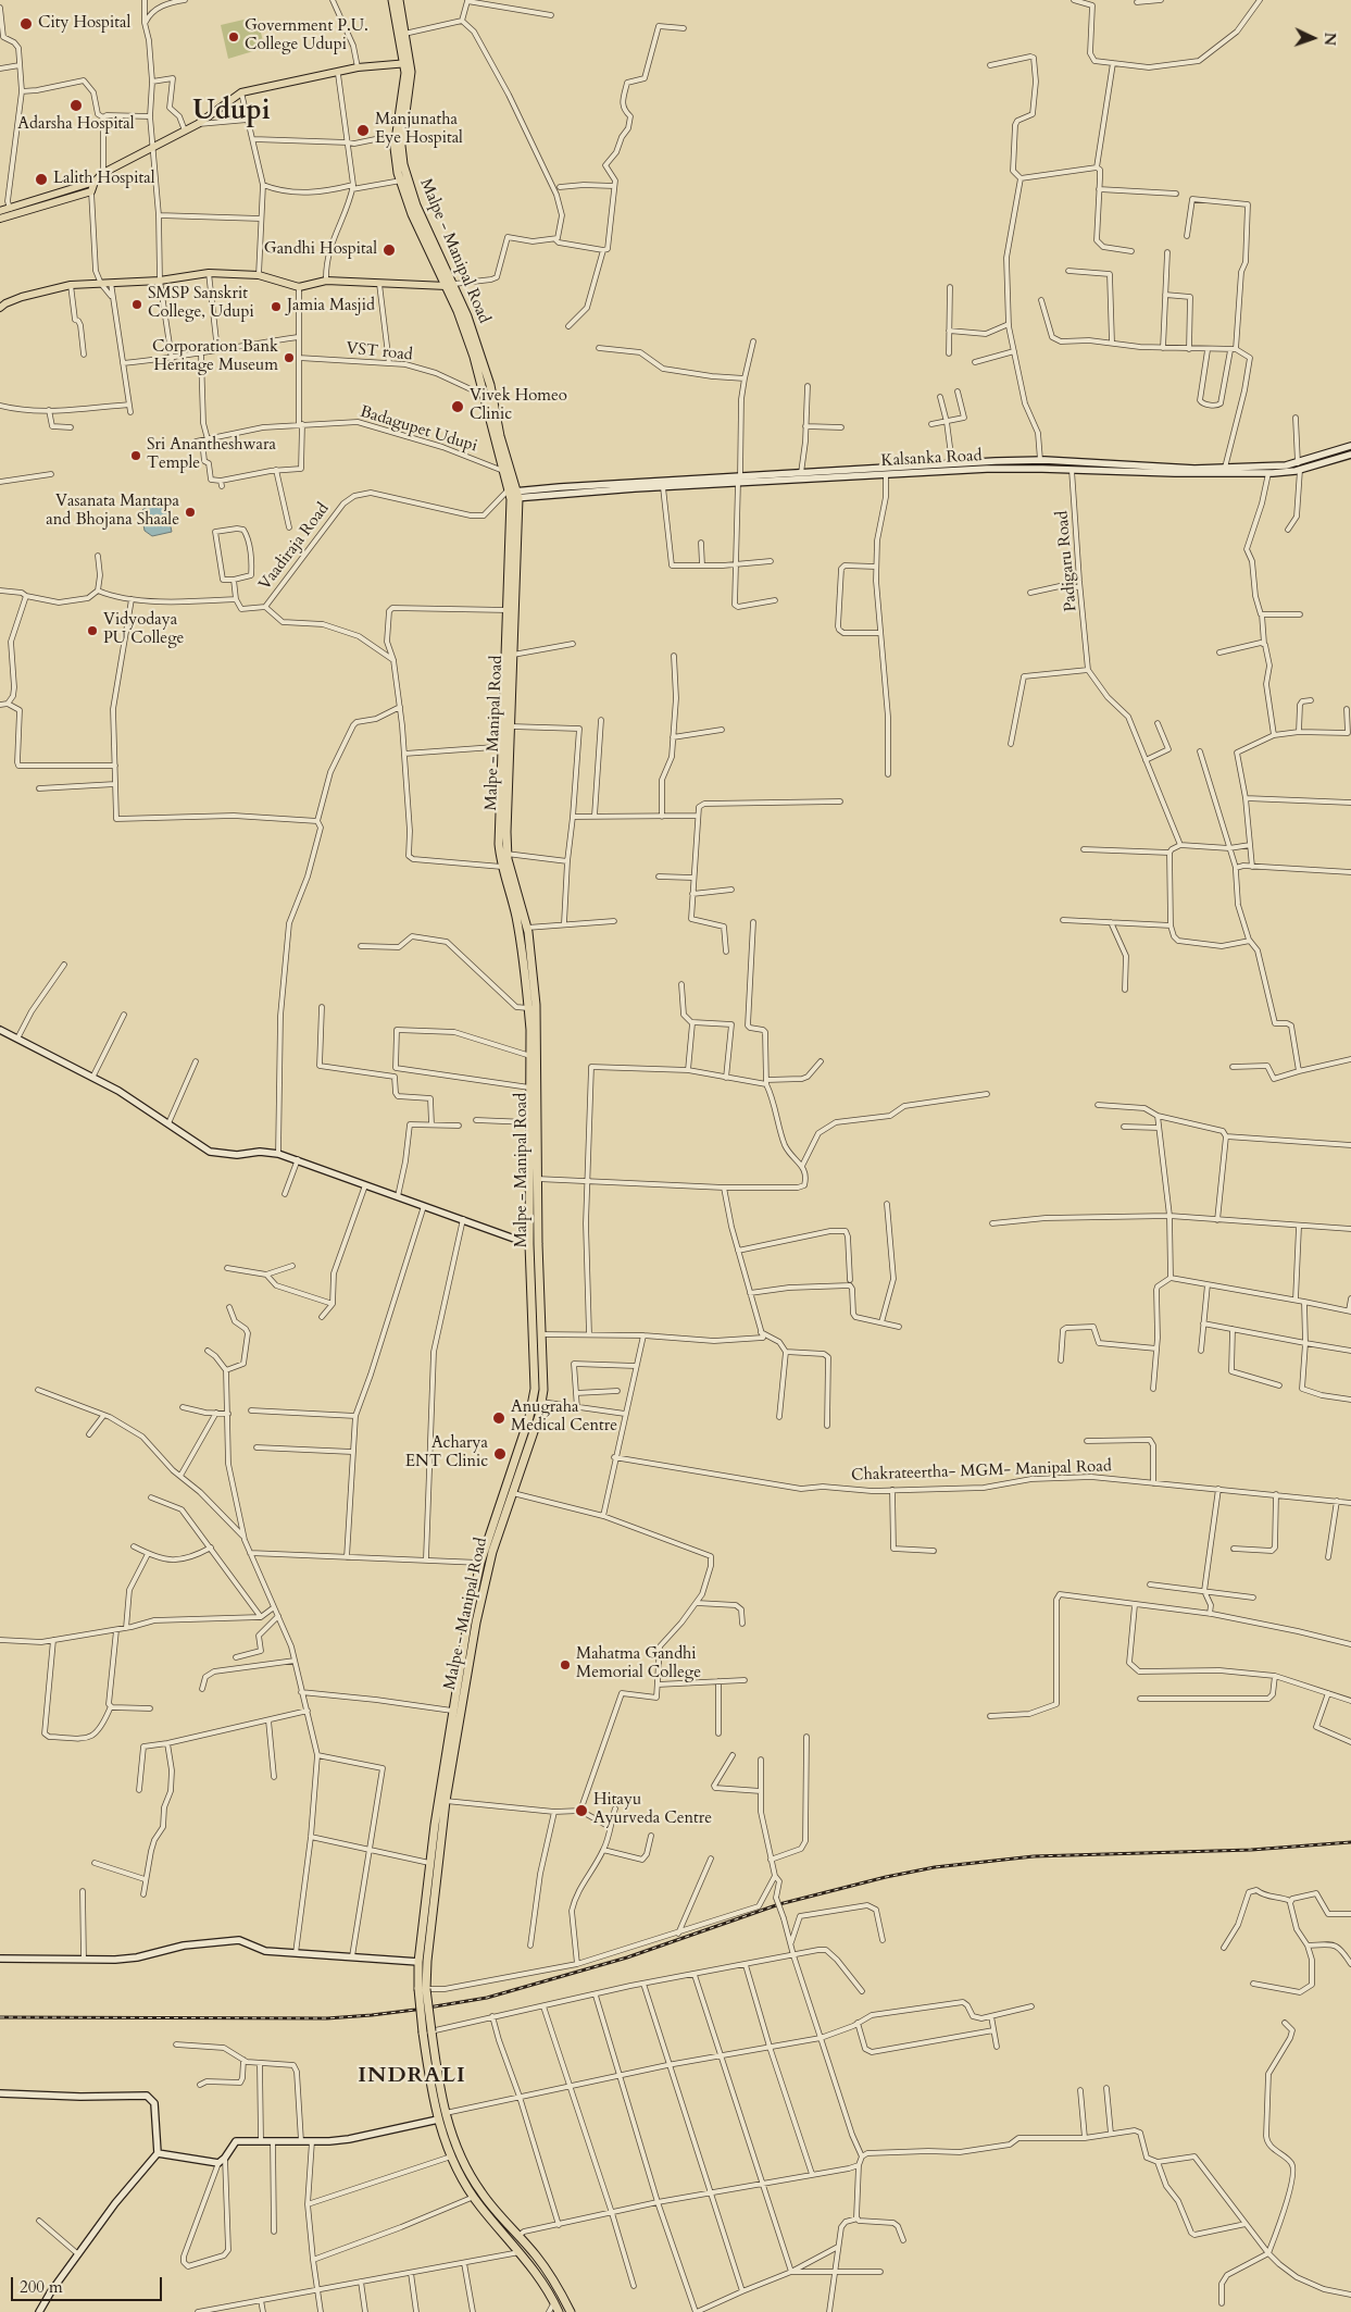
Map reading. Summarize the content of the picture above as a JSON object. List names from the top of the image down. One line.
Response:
{"streets":{"highway":["Malpe - Manipal Road"],"street":["VST road","Badagupet Udupi","Kalsanka Road","Vaadiraja Road","Padigaru Road","Chakrateertha- MGM- Manipal Road"]},"crossings":[["Malpe - Manipal Road","VST road"],["Malpe - Manipal Road","Badagupet Udupi"],["Malpe - Manipal Road","Kalsanka Road"],["Malpe - Manipal Road","Vaadiraja Road"],["Kalsanka Road","Vaadiraja Road"],["Kalsanka Road","Padigaru Road"]],"districts":["Udupi","INDRALI"],"places":["City Hospital","Government P.U. College Udupi","Adarsha Hospital","Manjunatha Eye Hospital","Lalith Hospital","Gandhi Hospital","SMSP Sanskrit College, Udupi","Jamia Masjid","Corporation Bank Heritage Museum","Vivek Homeo Clinic","Sri Anantheshwara Temple","Vasanata Mantapa and Bhojana Shaale","Vidyodaya PU College","Anugraha Medical Centre","Acharya ENT Clinic","Mahatma Gandhi Memorial College","Hitayu Ayurveda Centre"],"scale_bar":"200 m","north":"right"}
